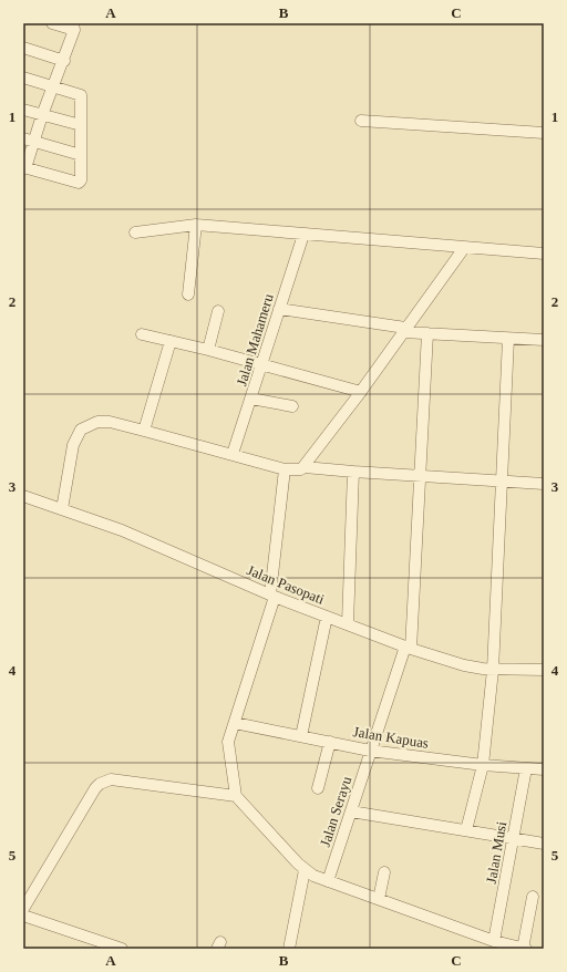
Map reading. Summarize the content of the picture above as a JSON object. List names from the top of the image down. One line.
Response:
{"streets":{"street":["Jalan Mahameru","Jalan Pasopati","Jalan Kapuas","Jalan Serayu","Jalan Musi"]},"crossings":[["Jalan Pasopati","Jalan Serayu"],["Jalan Kapuas","Jalan Serayu"],["Jalan Kapuas","Jalan Musi"]],"grid":{"columns":["A","B","C"],"rows":["1","2","3","4","5"]}}
